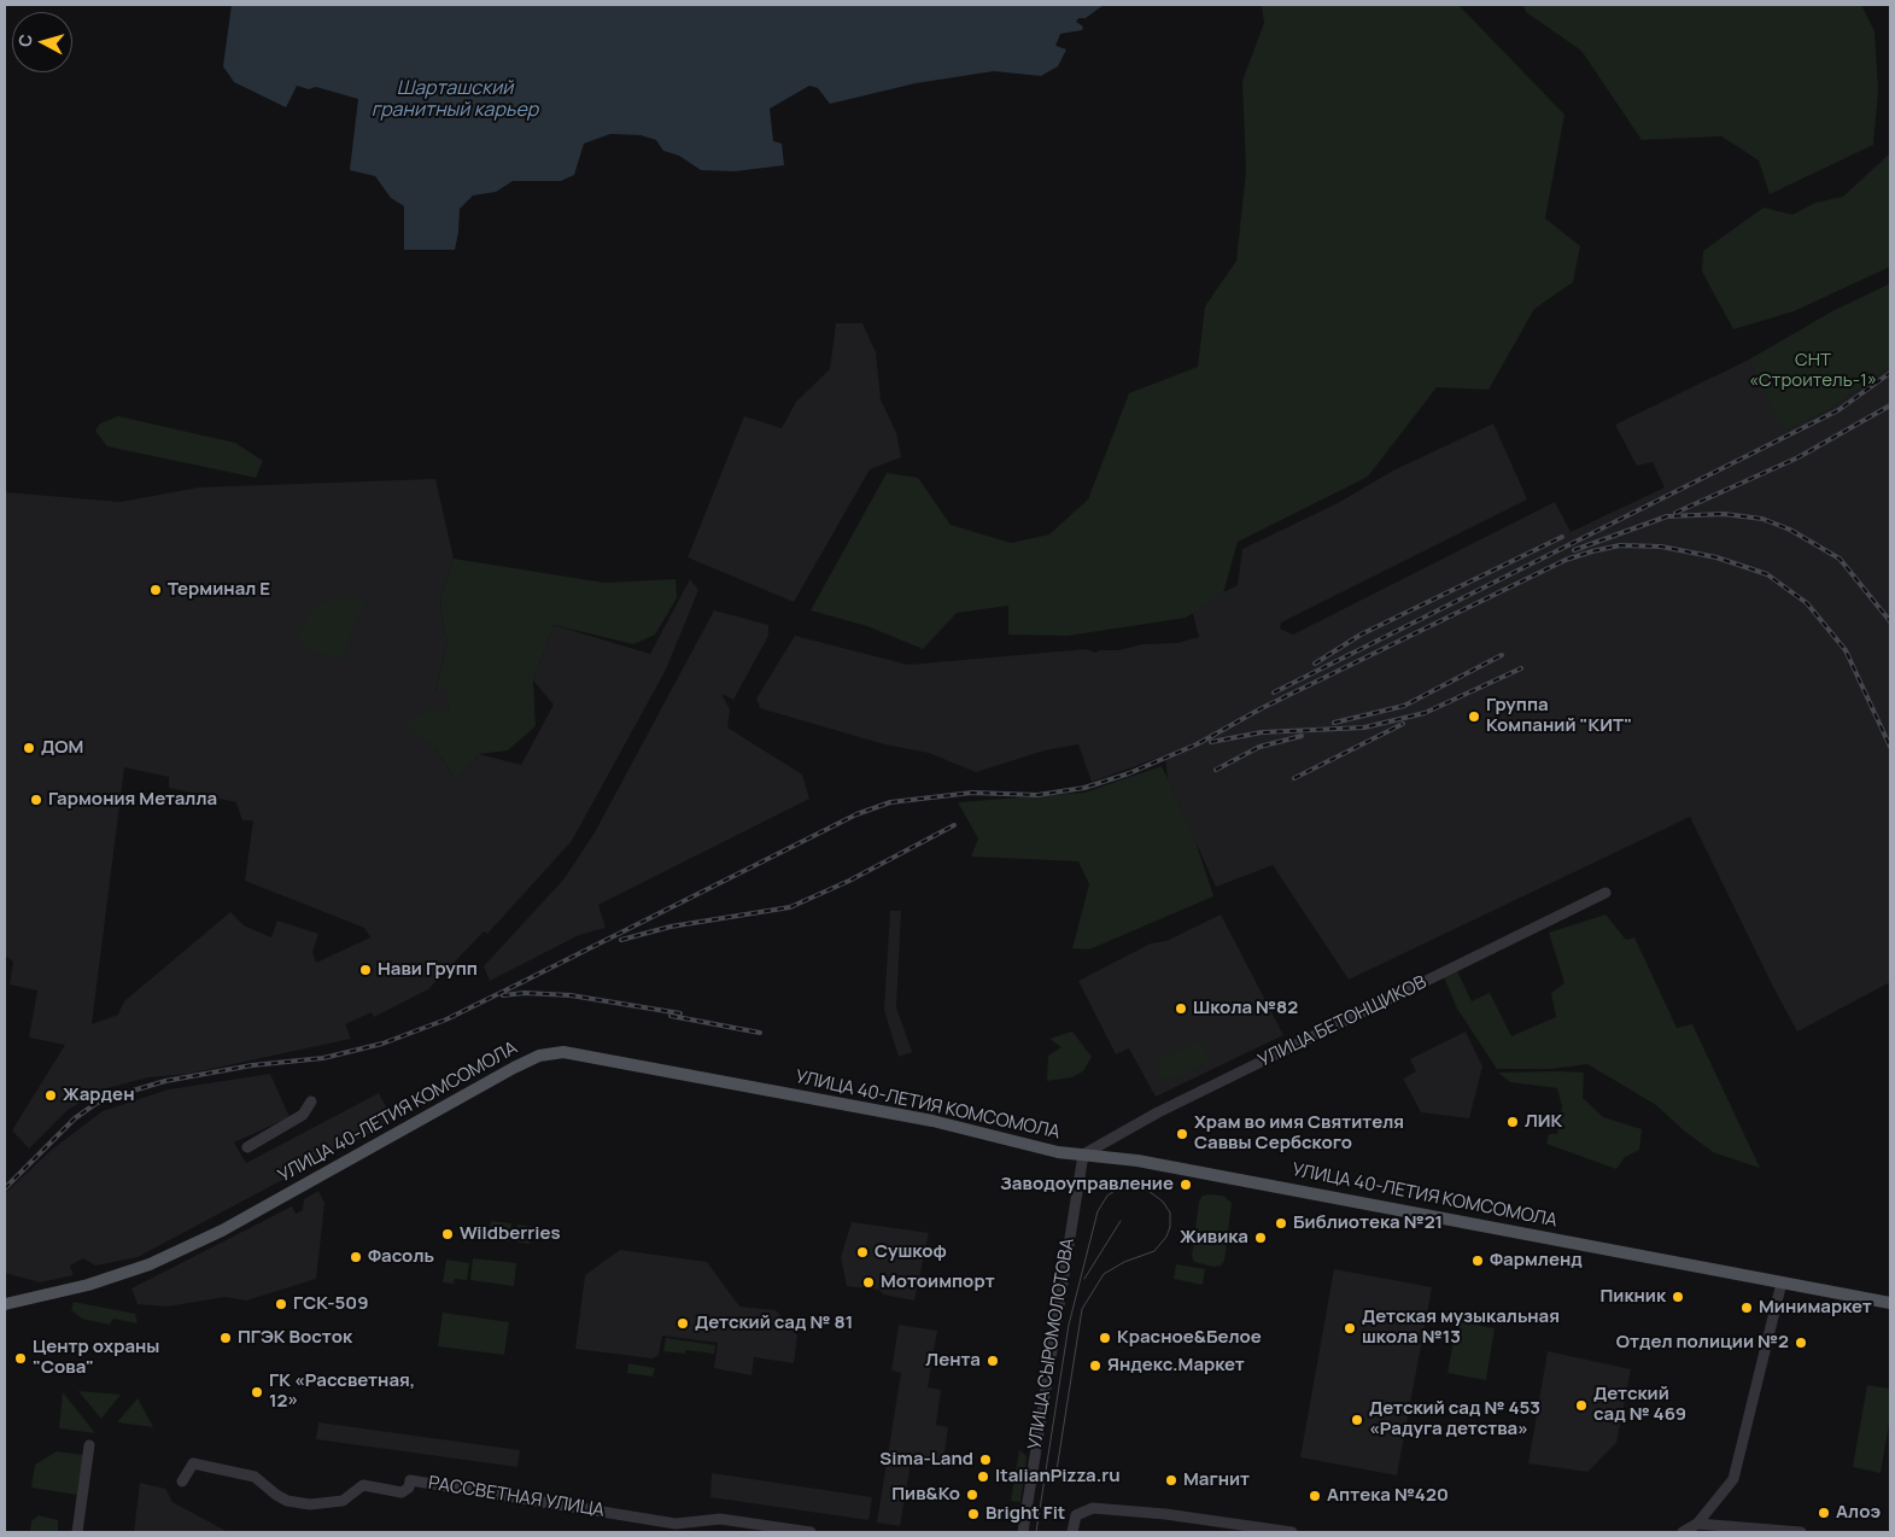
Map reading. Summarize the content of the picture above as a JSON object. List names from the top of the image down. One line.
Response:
{"streets":{"main road":["УЛИЦА 40-ЛЕТИЯ КОМСОМОЛА"],"street":["УЛИЦА БЕТОНЩИКОВ","УЛИЦА СЫРОМОЛОТОВА","РАССВЕТНАЯ УЛИЦА"]},"crossings":[["УЛИЦА БЕТОНЩИКОВ","УЛИЦА 40-ЛЕТИЯ КОМСОМОЛА"],["УЛИЦА БЕТОНЩИКОВ","УЛИЦА СЫРОМОЛОТОВА"],["УЛИЦА 40-ЛЕТИЯ КОМСОМОЛА","УЛИЦА СЫРОМОЛОТОВА"]],"water":["Шарташский гранитный карьер"],"parks":["СНТ «Строитель-1»"],"places":["Терминал Е","Группа Компаний \"КИТ\"","ДОМ","Гармония Металла","Нави Групп","Школа №82","Жарден","ЛИК","Храм во имя Святителя Саввы Сербского","Заводоуправление","Библиотека №21","Wildberries","Живика","Сушкоф","Фасоль","Фармленд","Мотоимпорт","Пикник","ГСК-509","Минимаркет","Детский сад № 81","Детская музыкальная школа №13","ПГЭК Восток","Красное&Белое","Отдел полиции №2","Центр охраны \"Сова\"","Лента","Яндекс.Маркет","ГК «Рассветная, 12»","Детский сад № 469","Детский сад № 453 «Радуга детства»","Sima-Land","ItalianPizza.ru","Магнит","Пив&Ко","Аптека №420","Алоэ","Bright Fit"],"north":"left"}
